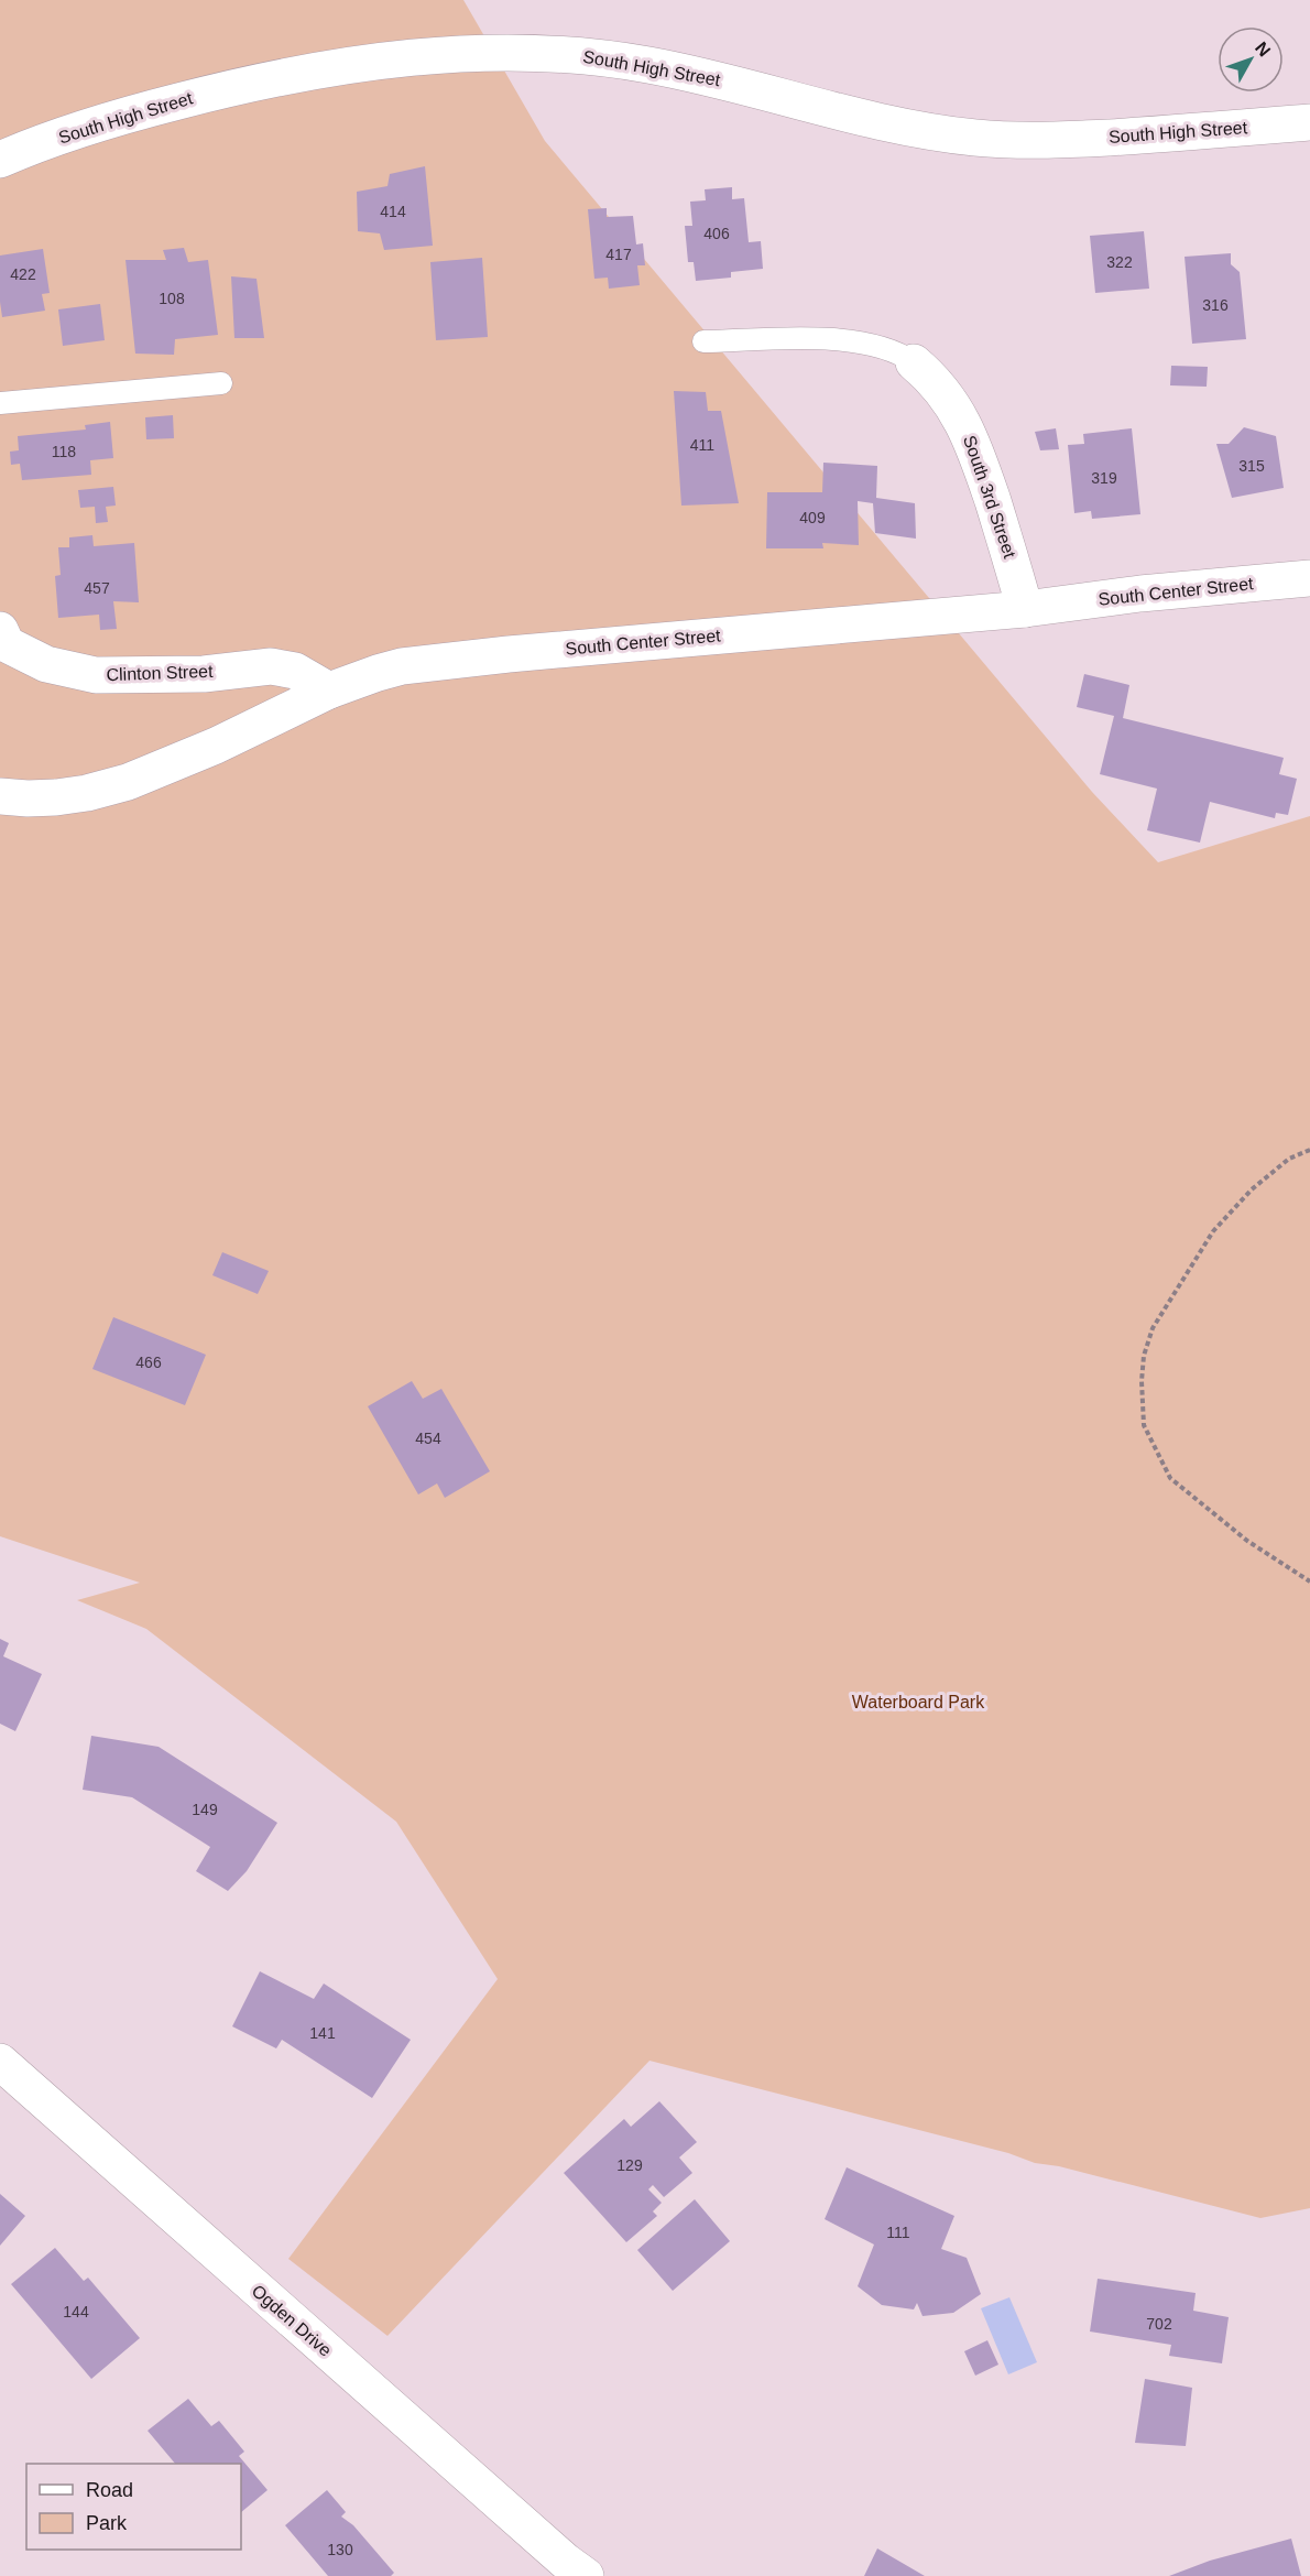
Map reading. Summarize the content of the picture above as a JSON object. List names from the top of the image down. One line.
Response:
{"streets":{"street":["South High Street","South 3rd Street","South Center Street","Clinton Street","Ogden Drive"]},"crossings":[["South 3rd Street","South Center Street"],["South Center Street","Clinton Street"]],"parks":["Waterboard Park"],"house_numbers":["414","406","417","322","422","108","316","411","118","315","319","409","457","466","454","149","141","129","111","144","702","130"],"legend":["Road","Park"],"north":"top right"}
